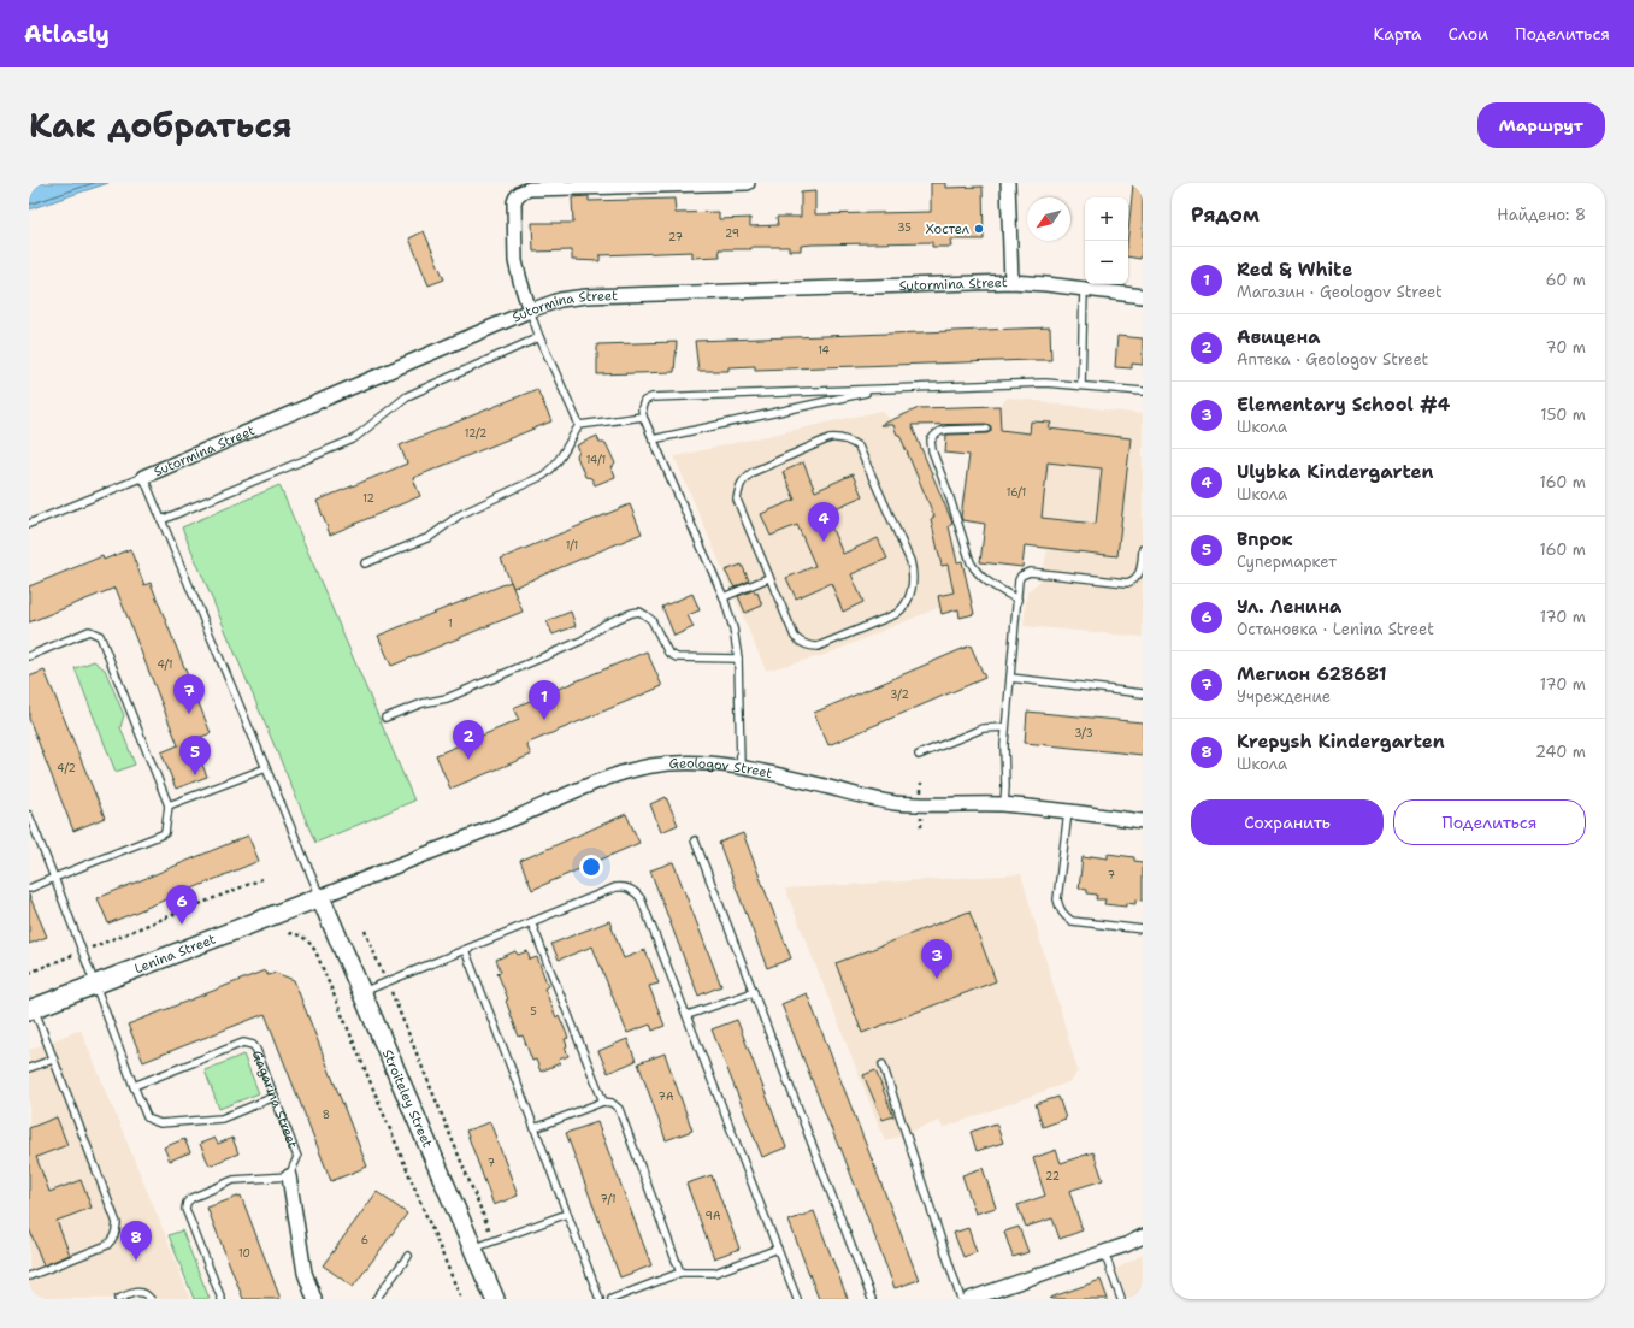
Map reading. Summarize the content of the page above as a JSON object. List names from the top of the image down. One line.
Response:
{"streets":{"main road":["Lenina Street","Stroiteley Street"],"street":["Sutormina Street","Geologov Street","Gagarina Street"]},"crossings":[["Geologov Street","Lenina Street"],["Geologov Street","Stroiteley Street"],["Lenina Street","Stroiteley Street"]],"places":["Хостел"],"house_numbers":["35","29","27","14","12/2","14/1","16/1","12","1/1","1","4/1","3/2","3/3","4/2","7","5","7А","8","7","22","7/1","9А","6","10"],"north":"bottom left","page":{"header":"Atlasly","nav":["Карта","Слои","Поделиться"],"title":"Как добраться","buttons":["Маршрут",["Сохранить","Поделиться"]],"heading":["Рядом","Найдено: 8"],"map_buttons":["+","−"],"list":[{"mark":"1","name":"Red & White","note":"Магазин · Geologov Street","value":"60 m"},{"mark":"2","name":"Авицена","note":"Аптека · Geologov Street","value":"70 m"},{"mark":"3","name":"Elementary School #4","note":"Школа","value":"150 m"},{"mark":"4","name":"Ulybka Kindergarten","note":"Школа","value":"160 m"},{"mark":"5","name":"Впрок","note":"Супермаркет","value":"160 m"},{"mark":"6","name":"Ул. Ленина","note":"Остановка · Lenina Street","value":"170 m"},{"mark":"7","name":"Мегион 628681","note":"Учреждение","value":"170 m"},{"mark":"8","name":"Krepysh Kindergarten","note":"Школа","value":"240 m"}],"pins":["4","7","1","2","5","6","3","8"]}}
